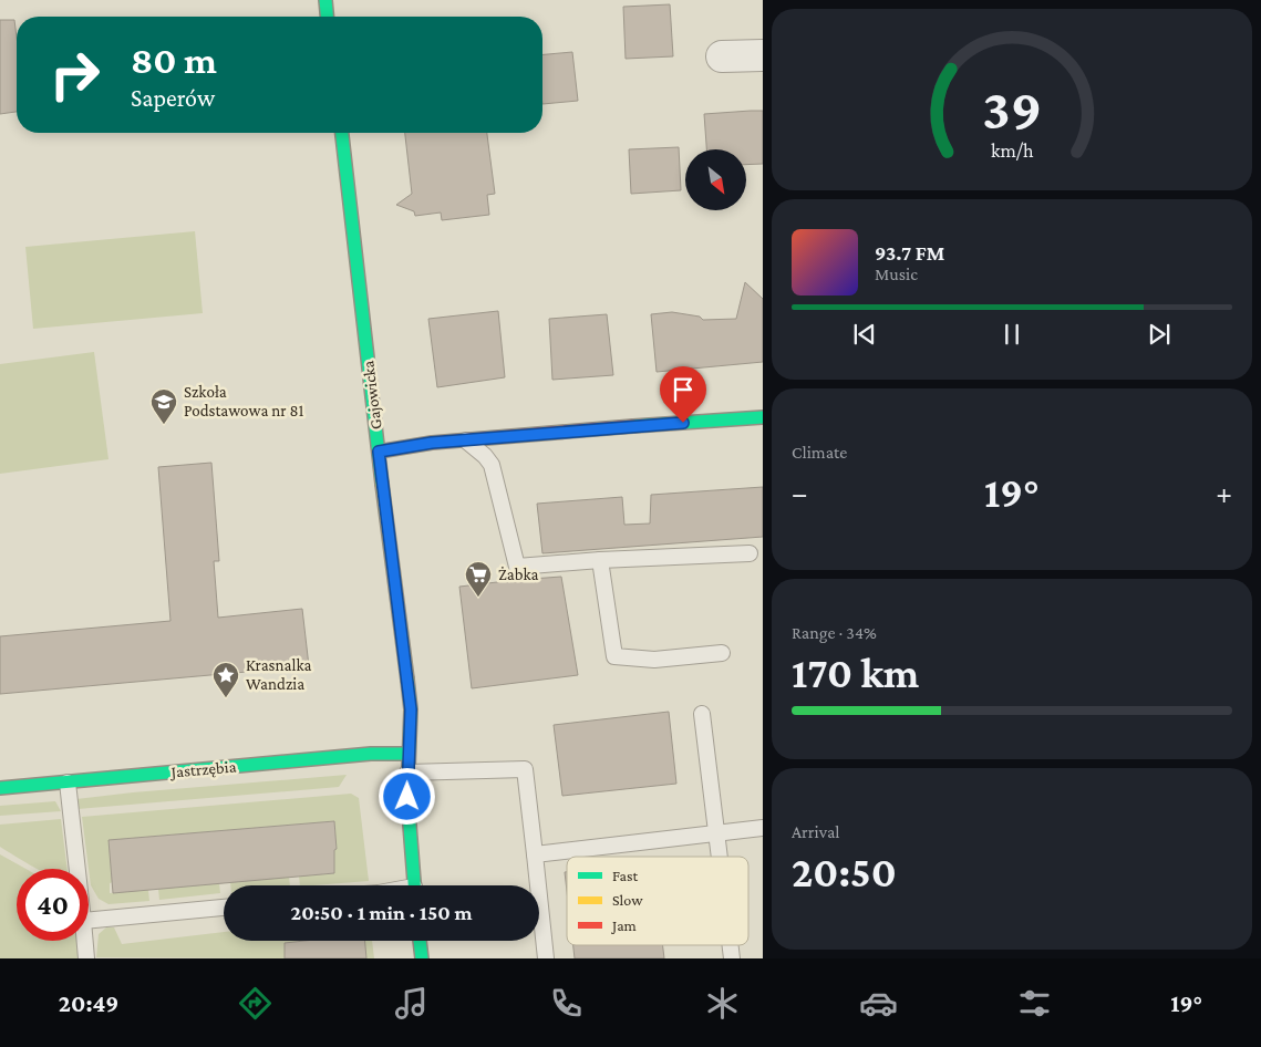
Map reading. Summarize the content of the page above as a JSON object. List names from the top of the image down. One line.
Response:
{"streets":{"street":["Gajowicka","Jastrzębia"]},"crossings":[["Gajowicka","Jastrzębia"]],"places":{"school or university":["Szkoła Podstawowa nr 81"],"supermarket":["Żabka"],"place":["Krasnalka Wandzia"]},"legend":["Fast","Slow","Jam"],"north":"bottom right","page":{"turn":["80 m","Saperów"],"song":["93.7 FM","Music"],"tile":["Climate",["Range · 34%","170 km"],["Arrival","20:50"]],"heat":["−","19°","+"],"limit":"40","trip":"20:50 · 1 min · 150 m","tabs":["20:49","19°"],"gauge":["39","km/h"]}}
